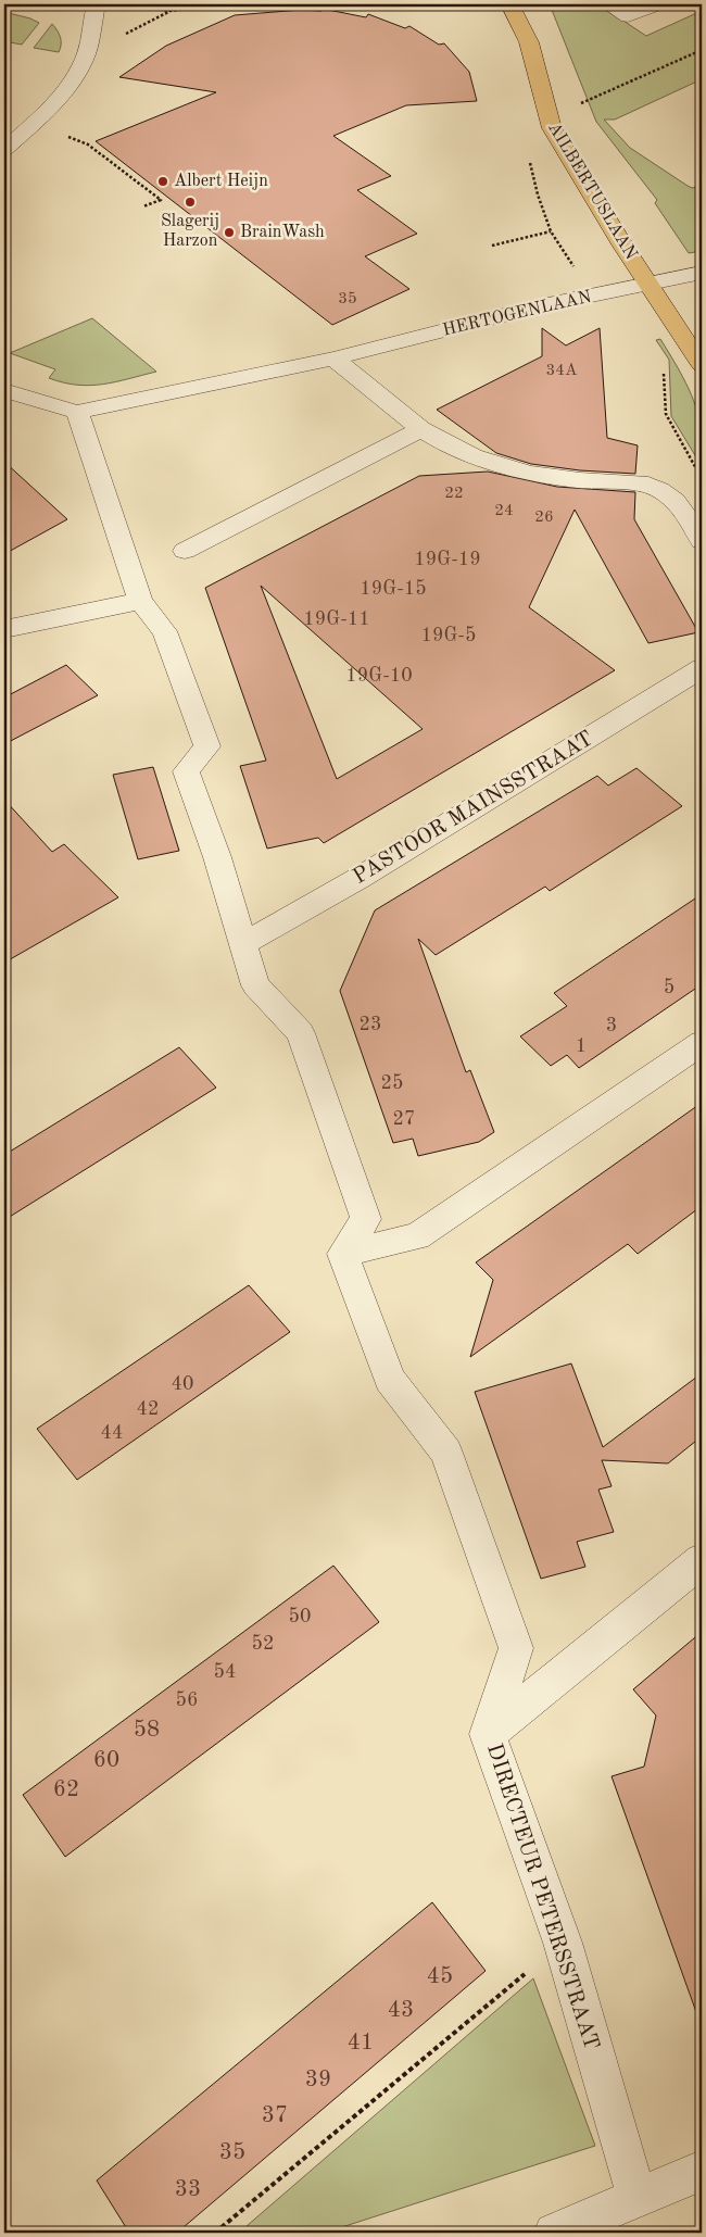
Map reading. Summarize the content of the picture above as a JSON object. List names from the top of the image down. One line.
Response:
{"streets":{"main road":["AILBERTUSLAAN"],"street":["HERTOGENLAAN","PASTOOR MAINSSTRAAT","DIRECTEUR PETERSSTRAAT"]},"crossings":[["AILBERTUSLAAN","HERTOGENLAAN"]],"places":["Albert Heijn","Slagerij Harzon","BrainWash"],"house_numbers":["35","34A","22","24","26","19G-19","19G-15","19G-11","19G-5","19G-10","5","23","3","1","25","27","40","42","44","50","52","54","56","58","60","62","45","43","41","39","37","35","33"]}
